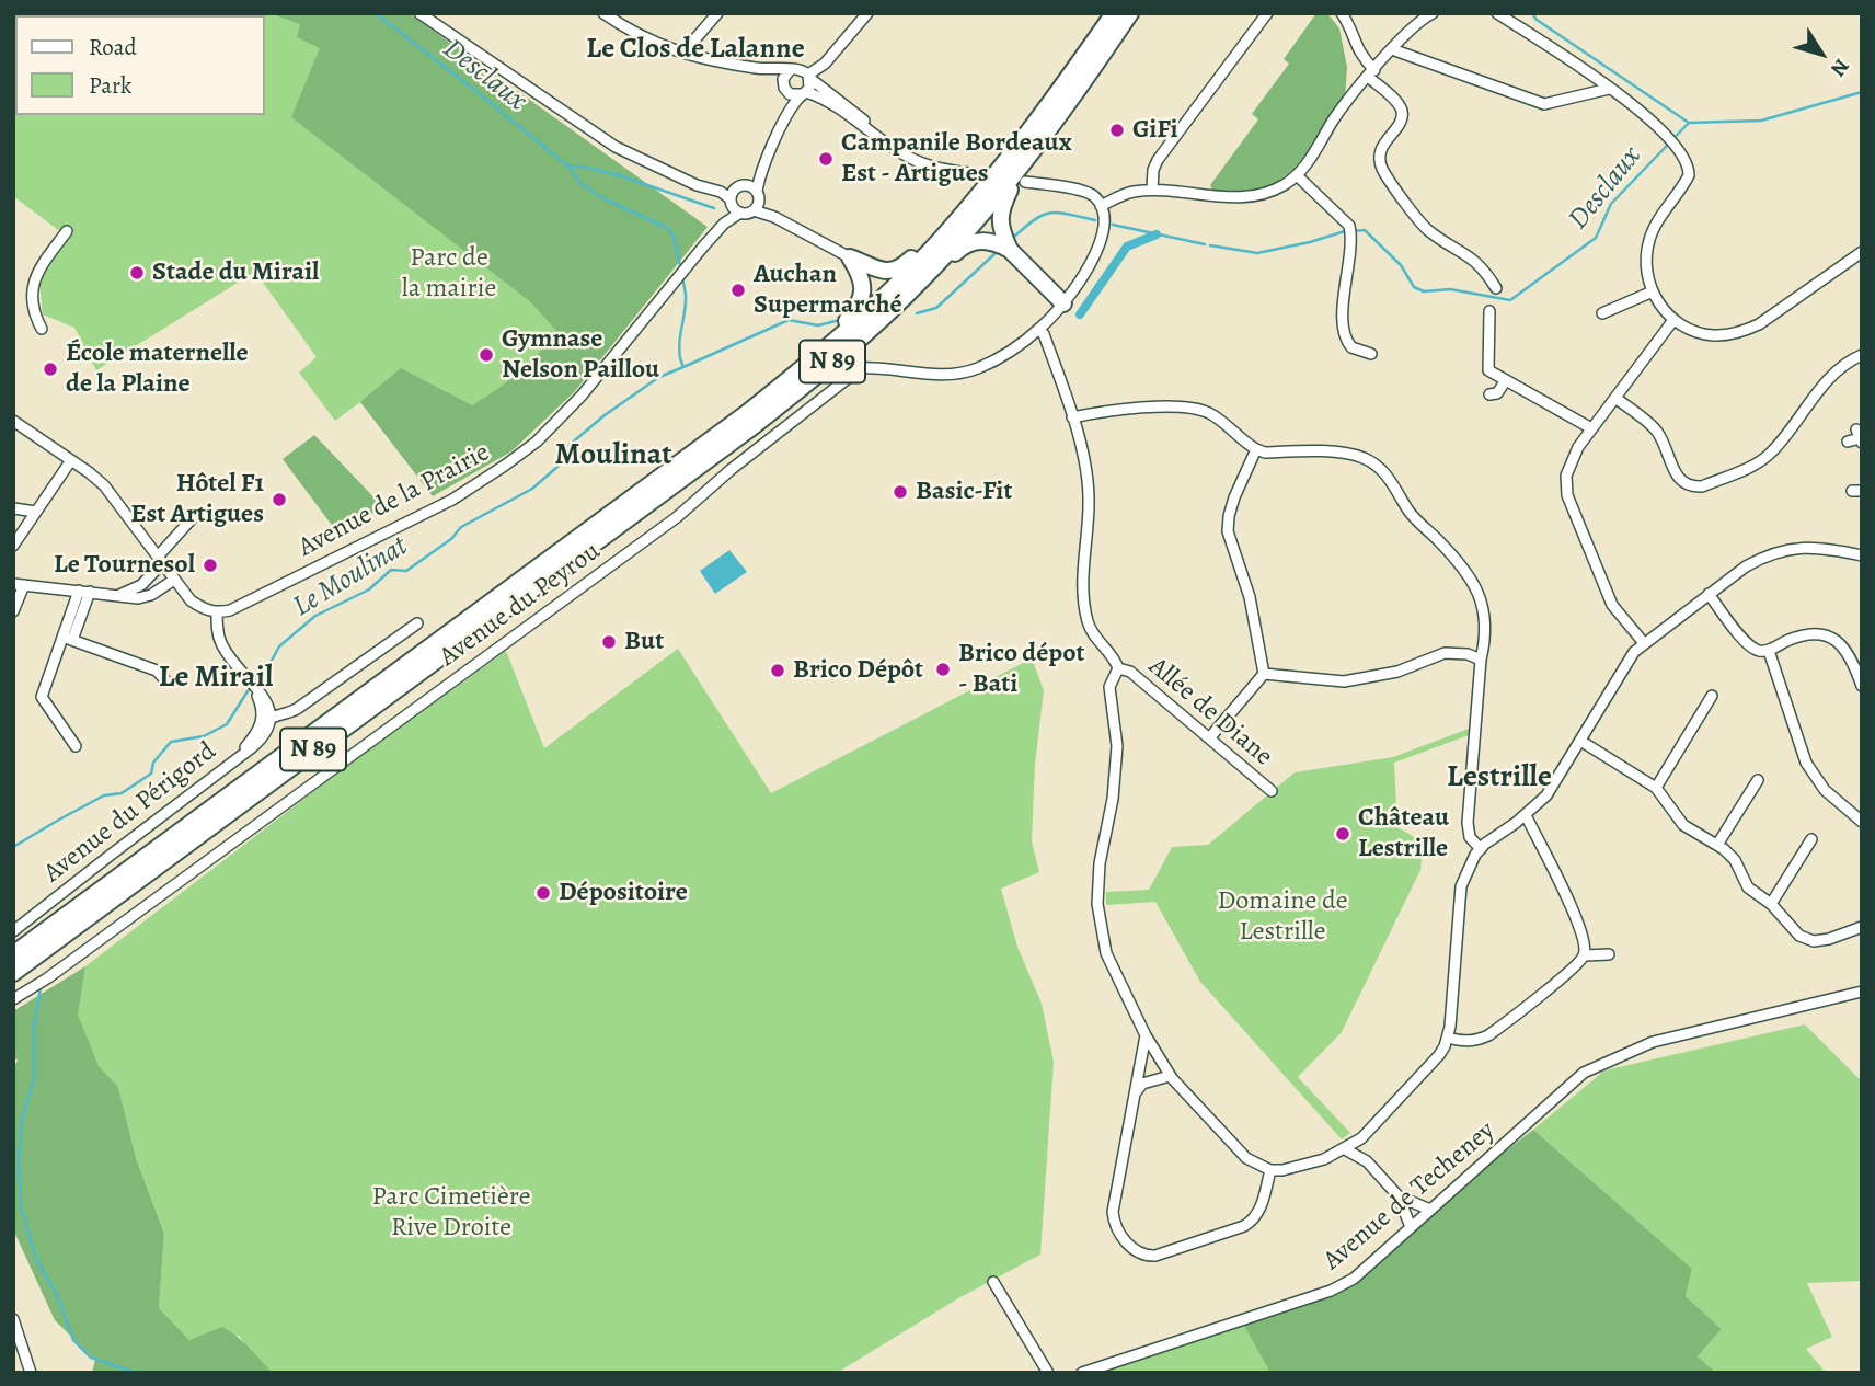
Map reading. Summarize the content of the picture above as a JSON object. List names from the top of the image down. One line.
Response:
{"streets":{"highway":["N 89"],"street":["Avenue de la Prairie","Avenue du Peyrou","Allée de Diane","Avenue du Périgord","Avenue de Techeney"]},"districts":["Le Clos de Lalanne","Moulinat","Le Mirail","Lestrille"],"water":["Desclaux","Le Moulinat"],"parks":["Parc de la mairie","Domaine de Lestrille","Parc Cimetière Rive Droite"],"places":["GiFi","Campanile Bordeaux Est - Artigues","Stade du Mirail","Auchan Supermarché","Gymnase Nelson Paillou","École maternelle de la Plaine","Basic-Fit","Hôtel F1 Est Artigues","Le Tournesol","But","Brico dépot - Bati","Brico Dépôt","Château Lestrille","Dépositoire"],"legend":["Road","Park"],"north":"bottom right"}
